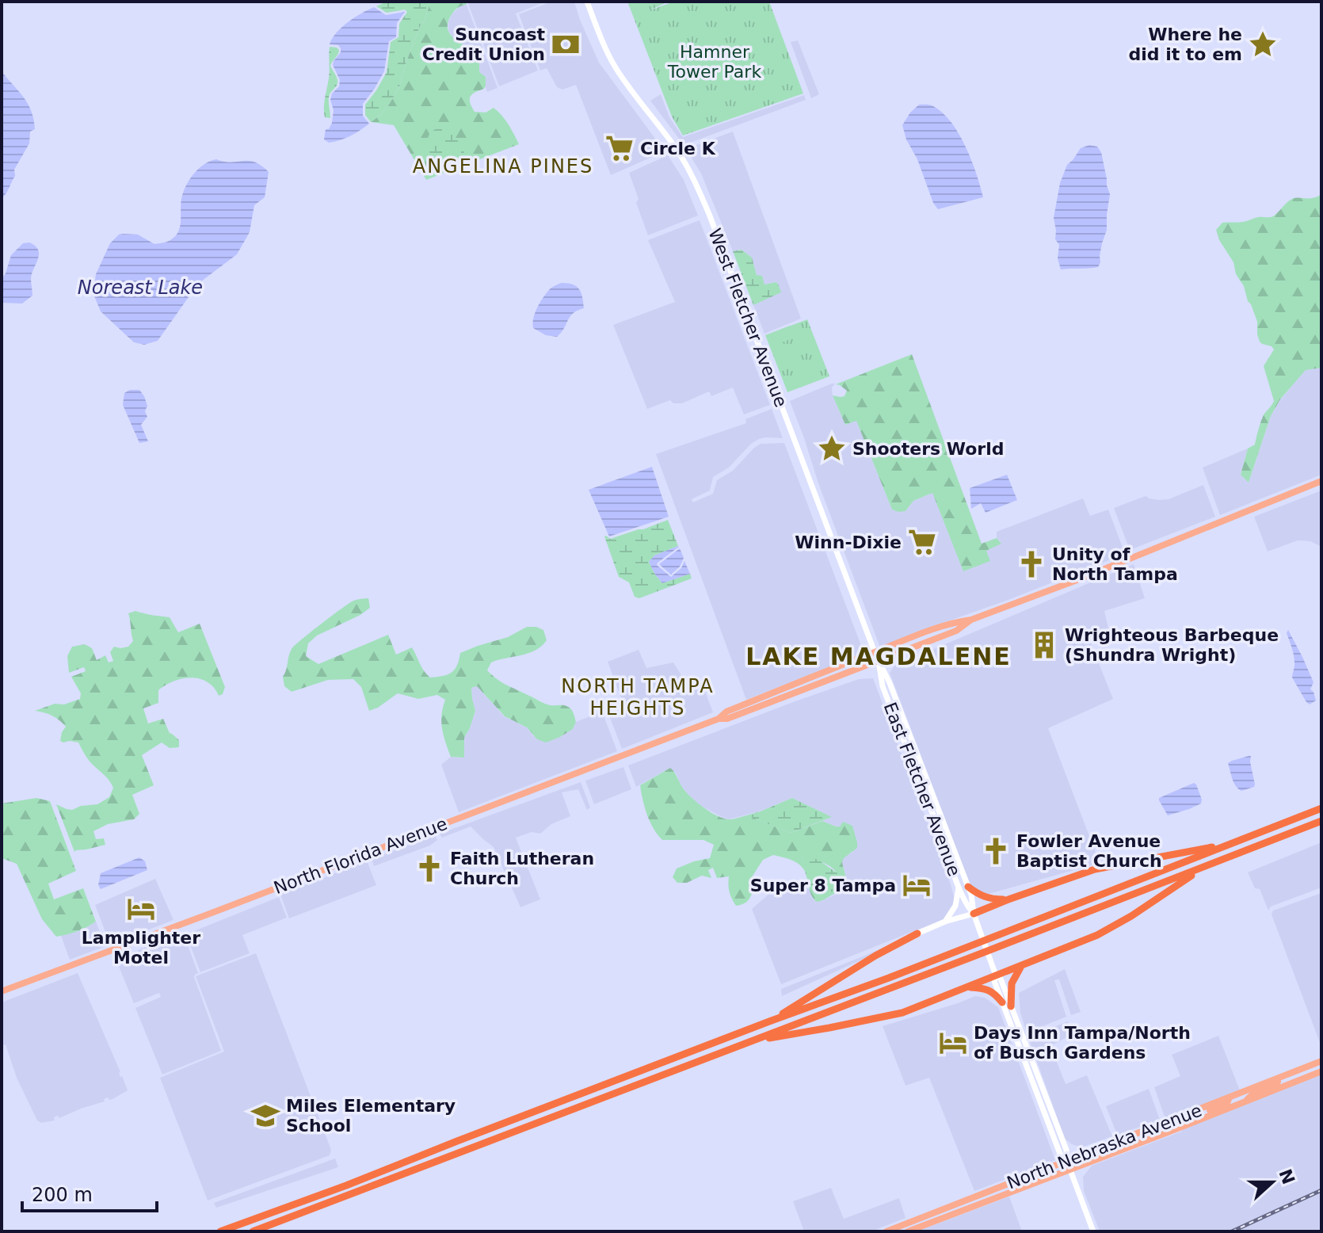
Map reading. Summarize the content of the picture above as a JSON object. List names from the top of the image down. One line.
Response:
{"streets":{"main road":["West Fletcher Avenue","East Fletcher Avenue","North Florida Avenue","North Nebraska Avenue"]},"crossings":[["West Fletcher Avenue","East Fletcher Avenue"],["West Fletcher Avenue","North Florida Avenue"],["East Fletcher Avenue","North Florida Avenue"],["East Fletcher Avenue","North Nebraska Avenue"]],"districts":["ANGELINA PINES","LAKE MAGDALENE","NORTH TAMPA HEIGHTS"],"water":["Noreast Lake"],"parks":["Hamner Tower Park"],"places":{"bank":["Suncoast Credit Union"],"place":["Where he did it to em","Shooters World"],"supermarket":["Circle K","Winn-Dixie"],"church":["Unity of North Tampa","Fowler Avenue Baptist Church","Faith Lutheran Church"],"building":["Wrighteous Barbeque (Shundra Wright)"],"hotel":["Super 8 Tampa","Lamplighter Motel","Days Inn Tampa/North of Busch Gardens"],"school or university":["Miles Elementary School"]},"scale_bar":"200 m","north":"right"}
